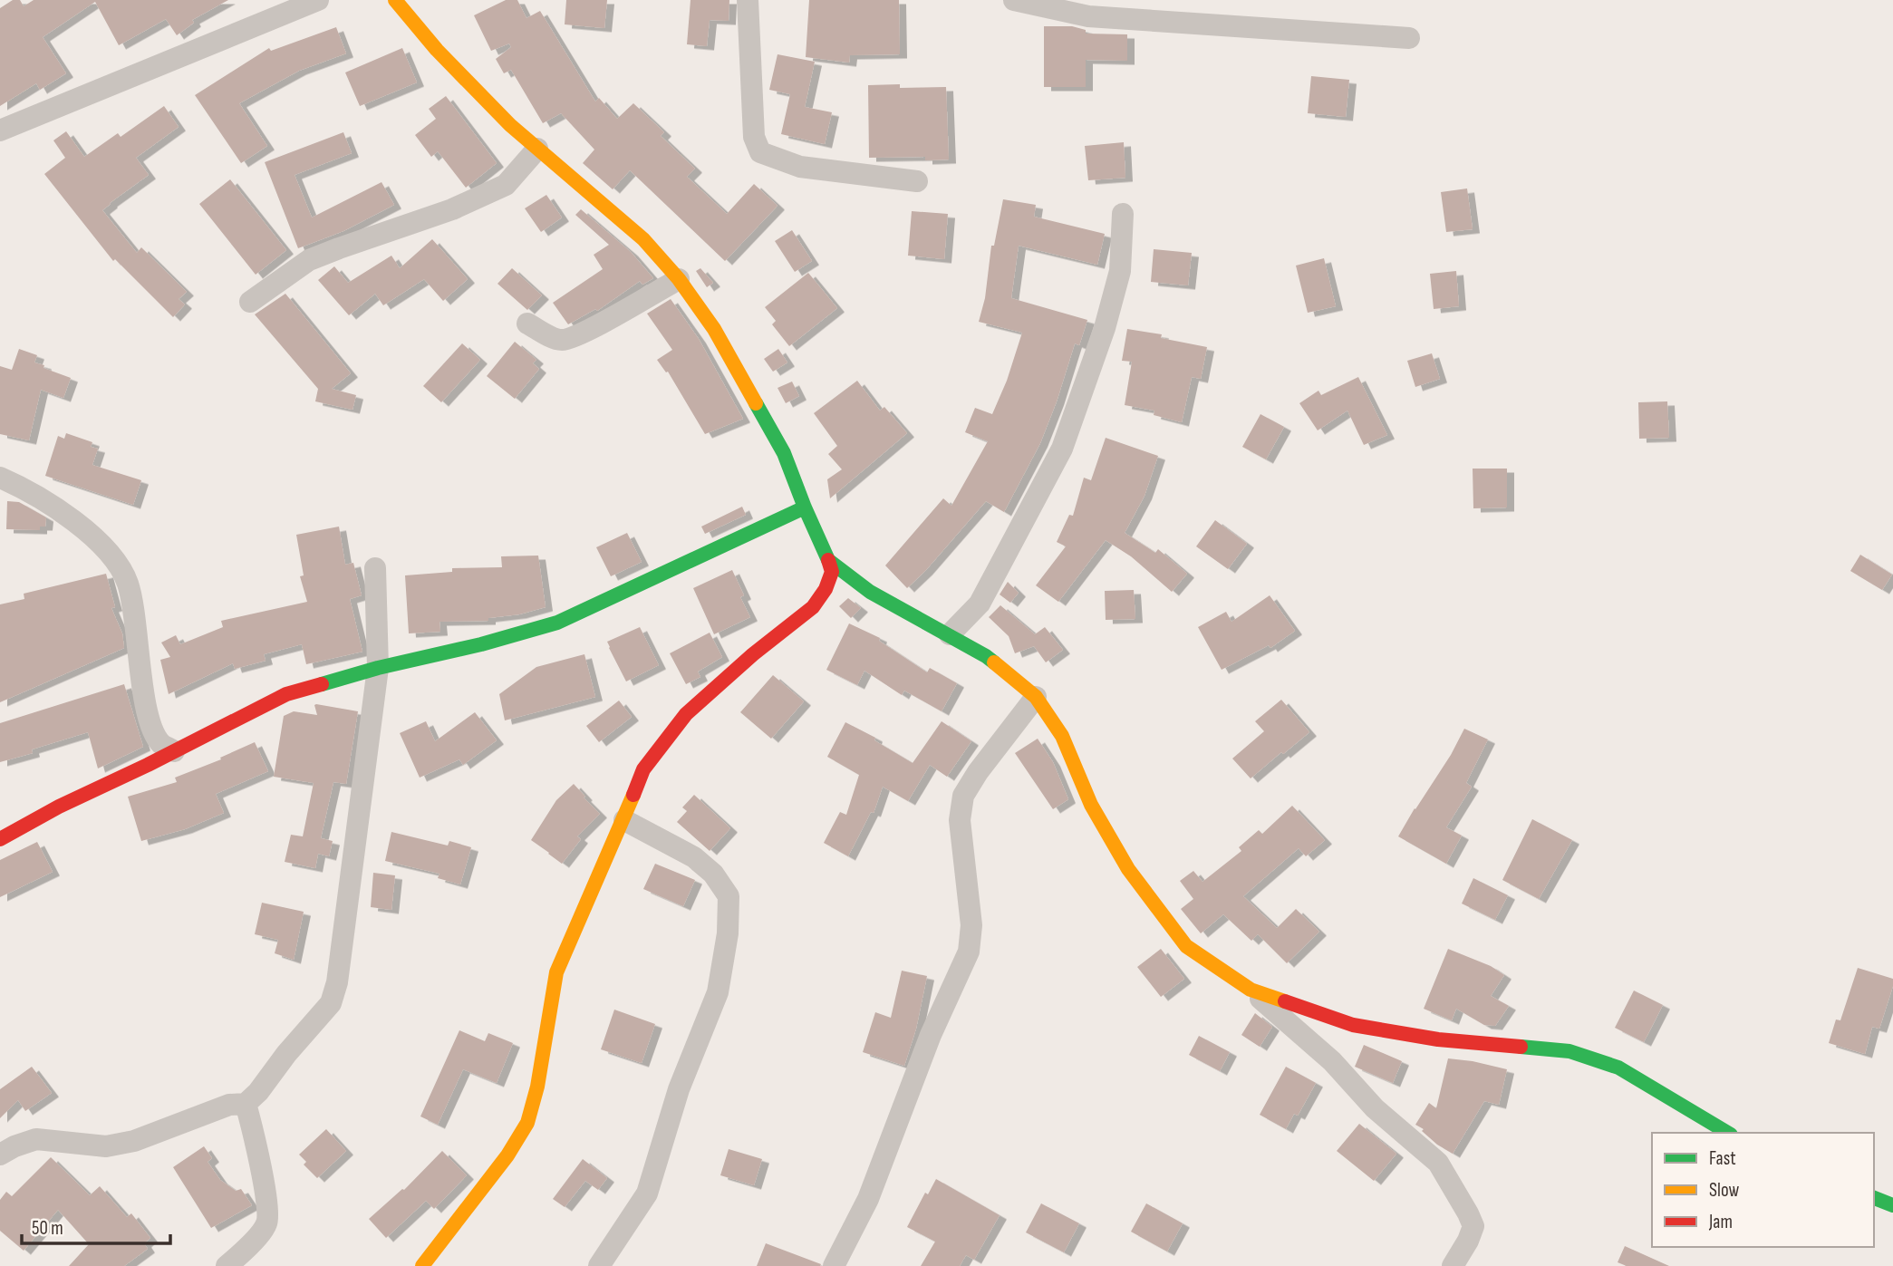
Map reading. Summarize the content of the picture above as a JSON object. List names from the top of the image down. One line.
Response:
{"legend":["Fast","Slow","Jam"],"scale_bar":"50 m"}
